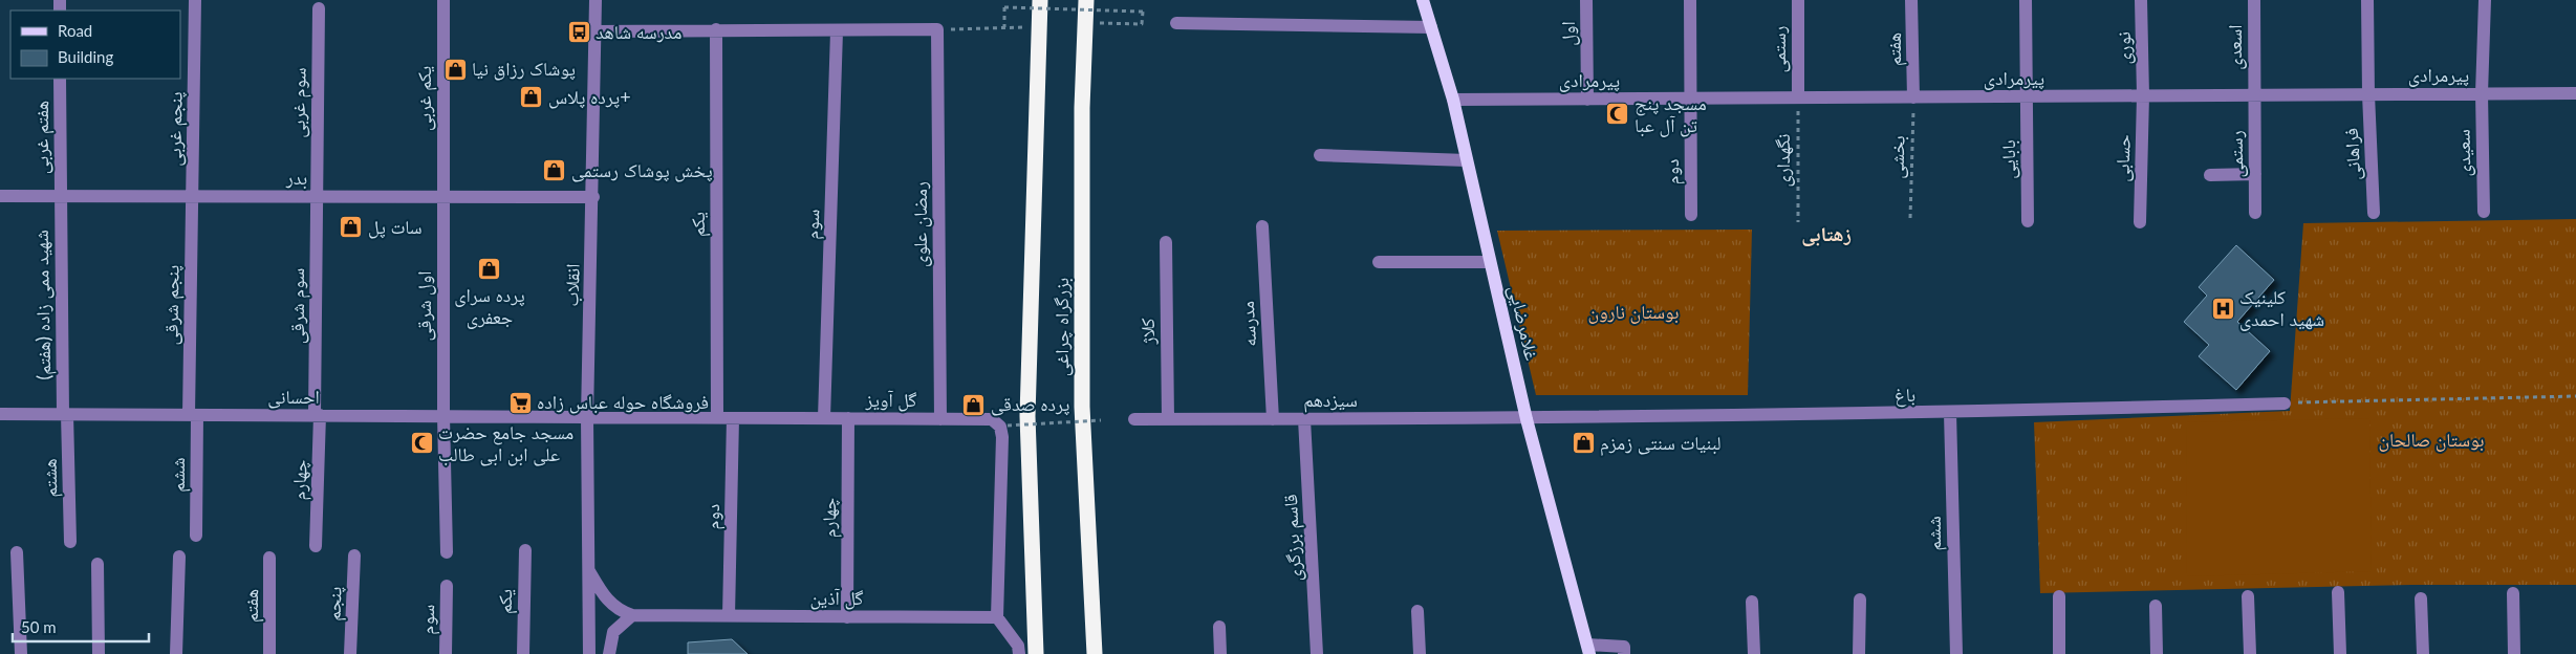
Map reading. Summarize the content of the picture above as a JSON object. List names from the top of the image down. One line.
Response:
{"streets":{"highway":["بزرگراه چراغی"],"main road":["غلامرضایی"],"street":["اول","اسعدی","نوری","رستمی","هفتم","پیرمرادی","یکم غربی","سوم غربی","پنجم غربی","هفتم غربی","سعیدی","فراهانی","حسابی","بابایی","دوم","بدر","یکم","سوم","رمضان علوی","انقلاب","شهید ممی زاده (هفتم)","پنجم شرقی","سوم شرقی","اول شرقی","مدرسه","کلاژ","باغ","احسانی","گل آویز","سیزدهم","ششم","هشتم","چهارم","قاسم برزگری","گل آذین","پنجم"],"path":["بخشی","نگهداری"]},"crossings":[["اول","پیرمرادی"],["اسعدی","رستمی"],["اسعدی","پیرمرادی"],["نوری","پیرمرادی"],["نوری","حسابی"],["رستمی","پیرمرادی"],["رستمی","نگهداری"],["هفتم","پیرمرادی"],["هفتم","بخشی"],["پیرمرادی","سعیدی"],["پیرمرادی","فراهانی"],["پیرمرادی","بخشی"],["پیرمرادی","حسابی"],["پیرمرادی","بابایی"],["پیرمرادی","نگهداری"],["پیرمرادی","دوم"],["پیرمرادی","غلامرضایی"],["یکم غربی","بدر"],["یکم غربی","اول شرقی"],["سوم غربی","بدر"],["سوم غربی","سوم شرقی"],["پنجم غربی","بدر"],["پنجم غربی","پنجم شرقی"],["هفتم غربی","بدر"],["هفتم غربی","شهید ممی زاده (هفتم)"],["دوم","گل آویز"],["دوم","گل آذین"],["بدر","انقلاب"],["بدر","شهید ممی زاده (هفتم)"],["بدر","پنجم شرقی"],["بدر","سوم شرقی"],["بدر","اول شرقی"],["یکم","گل آویز"],["سوم","گل آویز"],["رمضان علوی","گل آویز"],["انقلاب","احسانی"],["انقلاب","گل آویز"],["شهید ممی زاده (هفتم)","احسانی"],["شهید ممی زاده (هفتم)","هشتم"],["پنجم شرقی","احسانی"],["پنجم شرقی","ششم"],["سوم شرقی","احسانی"],["سوم شرقی","چهارم"],["اول شرقی","احسانی"],["غلامرضایی","باغ"],["غلامرضایی","سیزدهم"],["مدرسه","سیزدهم"],["کلاژ","سیزدهم"],["باغ","سیزدهم"],["باغ","ششم"],["احسانی","گل آویز"],["احسانی","ششم"],["احسانی","هشتم"],["احسانی","چهارم"],["گل آویز","چهارم"],["گل آویز","گل آذین"],["سیزدهم","قاسم برزگری"],["چهارم","گل آذین"]],"districts":["زهتابی"],"parks":["بوستان نارون","بوستان صالحان"],"places":{"bus stop":["مدرسه شاهد"],"shop":["پوشاک رزاق نیا","پرده پلاس+","پخش پوشاک رستمی","سات پل","پرده سرای جعفری","پرده صدقی","لبنیات سنتی زمزم"],"mosque":["مسجد پنج تن آل عبا","مسجد جامع حضرت علی ابن ابی طالب"],"hospital":["کلینیک شهید احمدی"],"supermarket":["فروشگاه حوله عباس زاده"]},"legend":["Road","Building"],"scale_bar":"50 m"}
